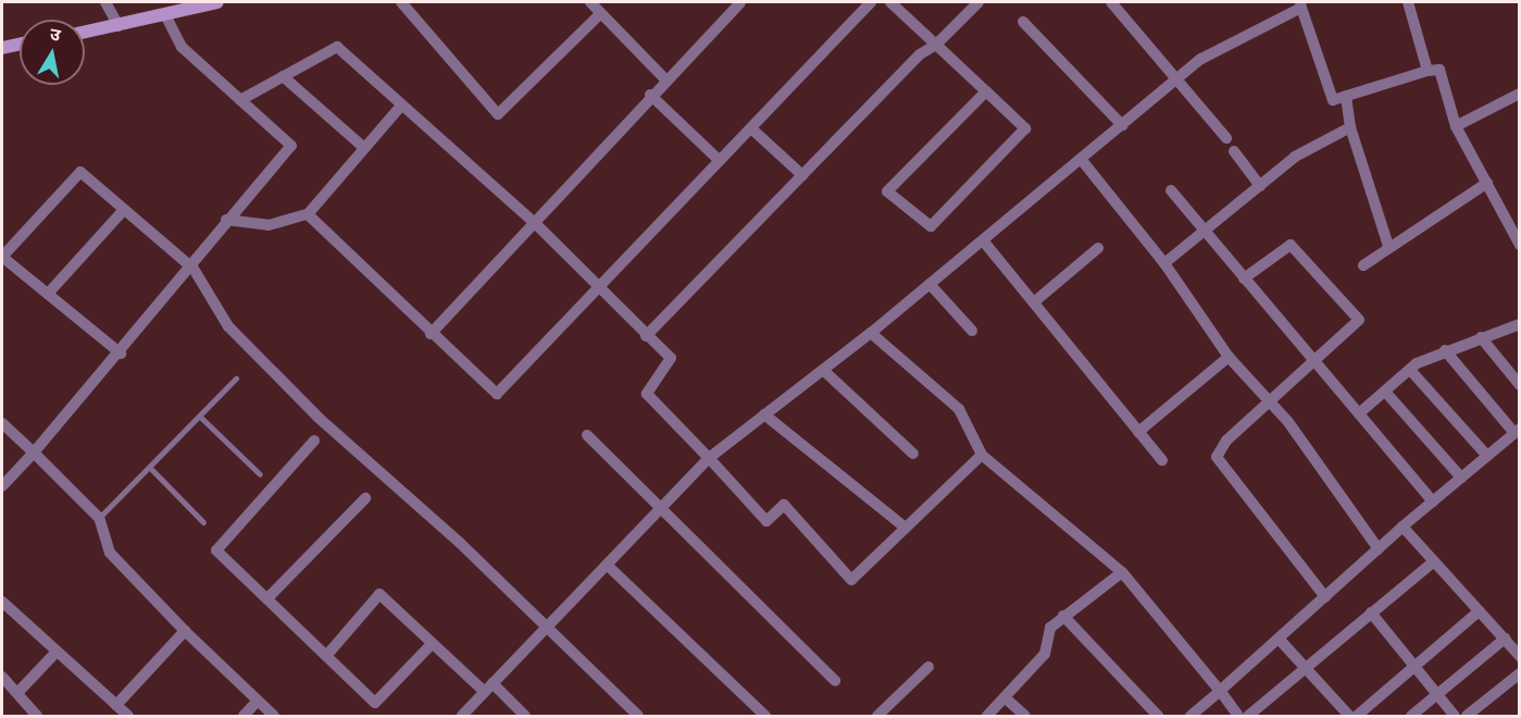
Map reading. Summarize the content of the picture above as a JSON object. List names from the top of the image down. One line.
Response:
{"north":"top"}
